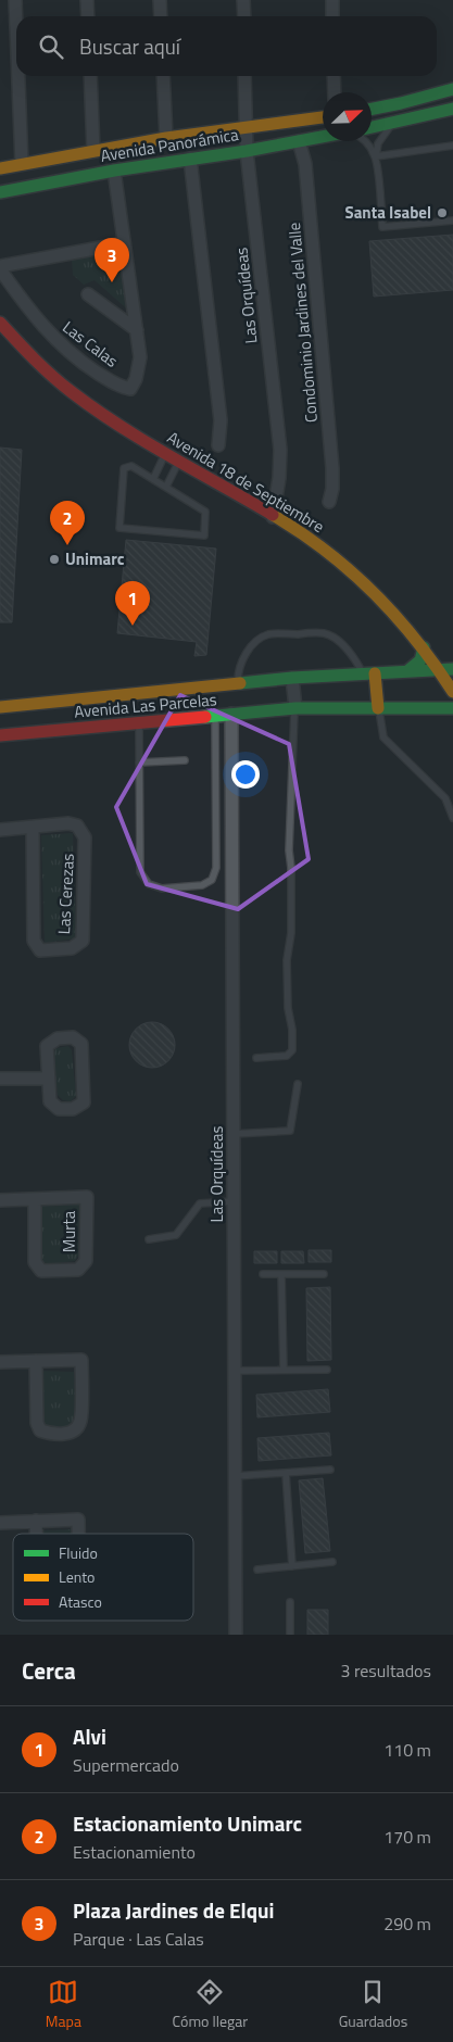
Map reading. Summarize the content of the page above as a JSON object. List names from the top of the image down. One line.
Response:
{"streets":{"main road":["Avenida Panorámica","Avenida 18 de Septiembre","Avenida Las Parcelas"],"street":["Las Orquídeas","Condominio Jardines del Valle","Las Calas","Las Cerezas","Murta"]},"crossings":[["Avenida Panorámica","Las Orquídeas"],["Avenida Panorámica","Condominio Jardines del Valle"],["Avenida Panorámica","Las Calas"],["Las Orquídeas","Avenida 18 de Septiembre"],["Las Orquídeas","Avenida Las Parcelas"],["Avenida 18 de Septiembre","Avenida Las Parcelas"]],"places":["Santa Isabel","Unimarc"],"legend":["Fluido","Lento","Atasco"],"north":"top right","page":{"search":"Buscar aquí","pins":["3","2","1"],"heading":["Cerca","3 resultados"],"list":[{"mark":"1","name":"Alvi","note":"Supermercado","value":"110 m"},{"mark":"2","name":"Estacionamiento Unimarc","note":"Estacionamiento","value":"170 m"},{"mark":"3","name":"Plaza Jardines de Elqui","note":"Parque · Las Calas","value":"290 m"}],"nav":["Mapa","Cómo llegar","Guardados"]}}
